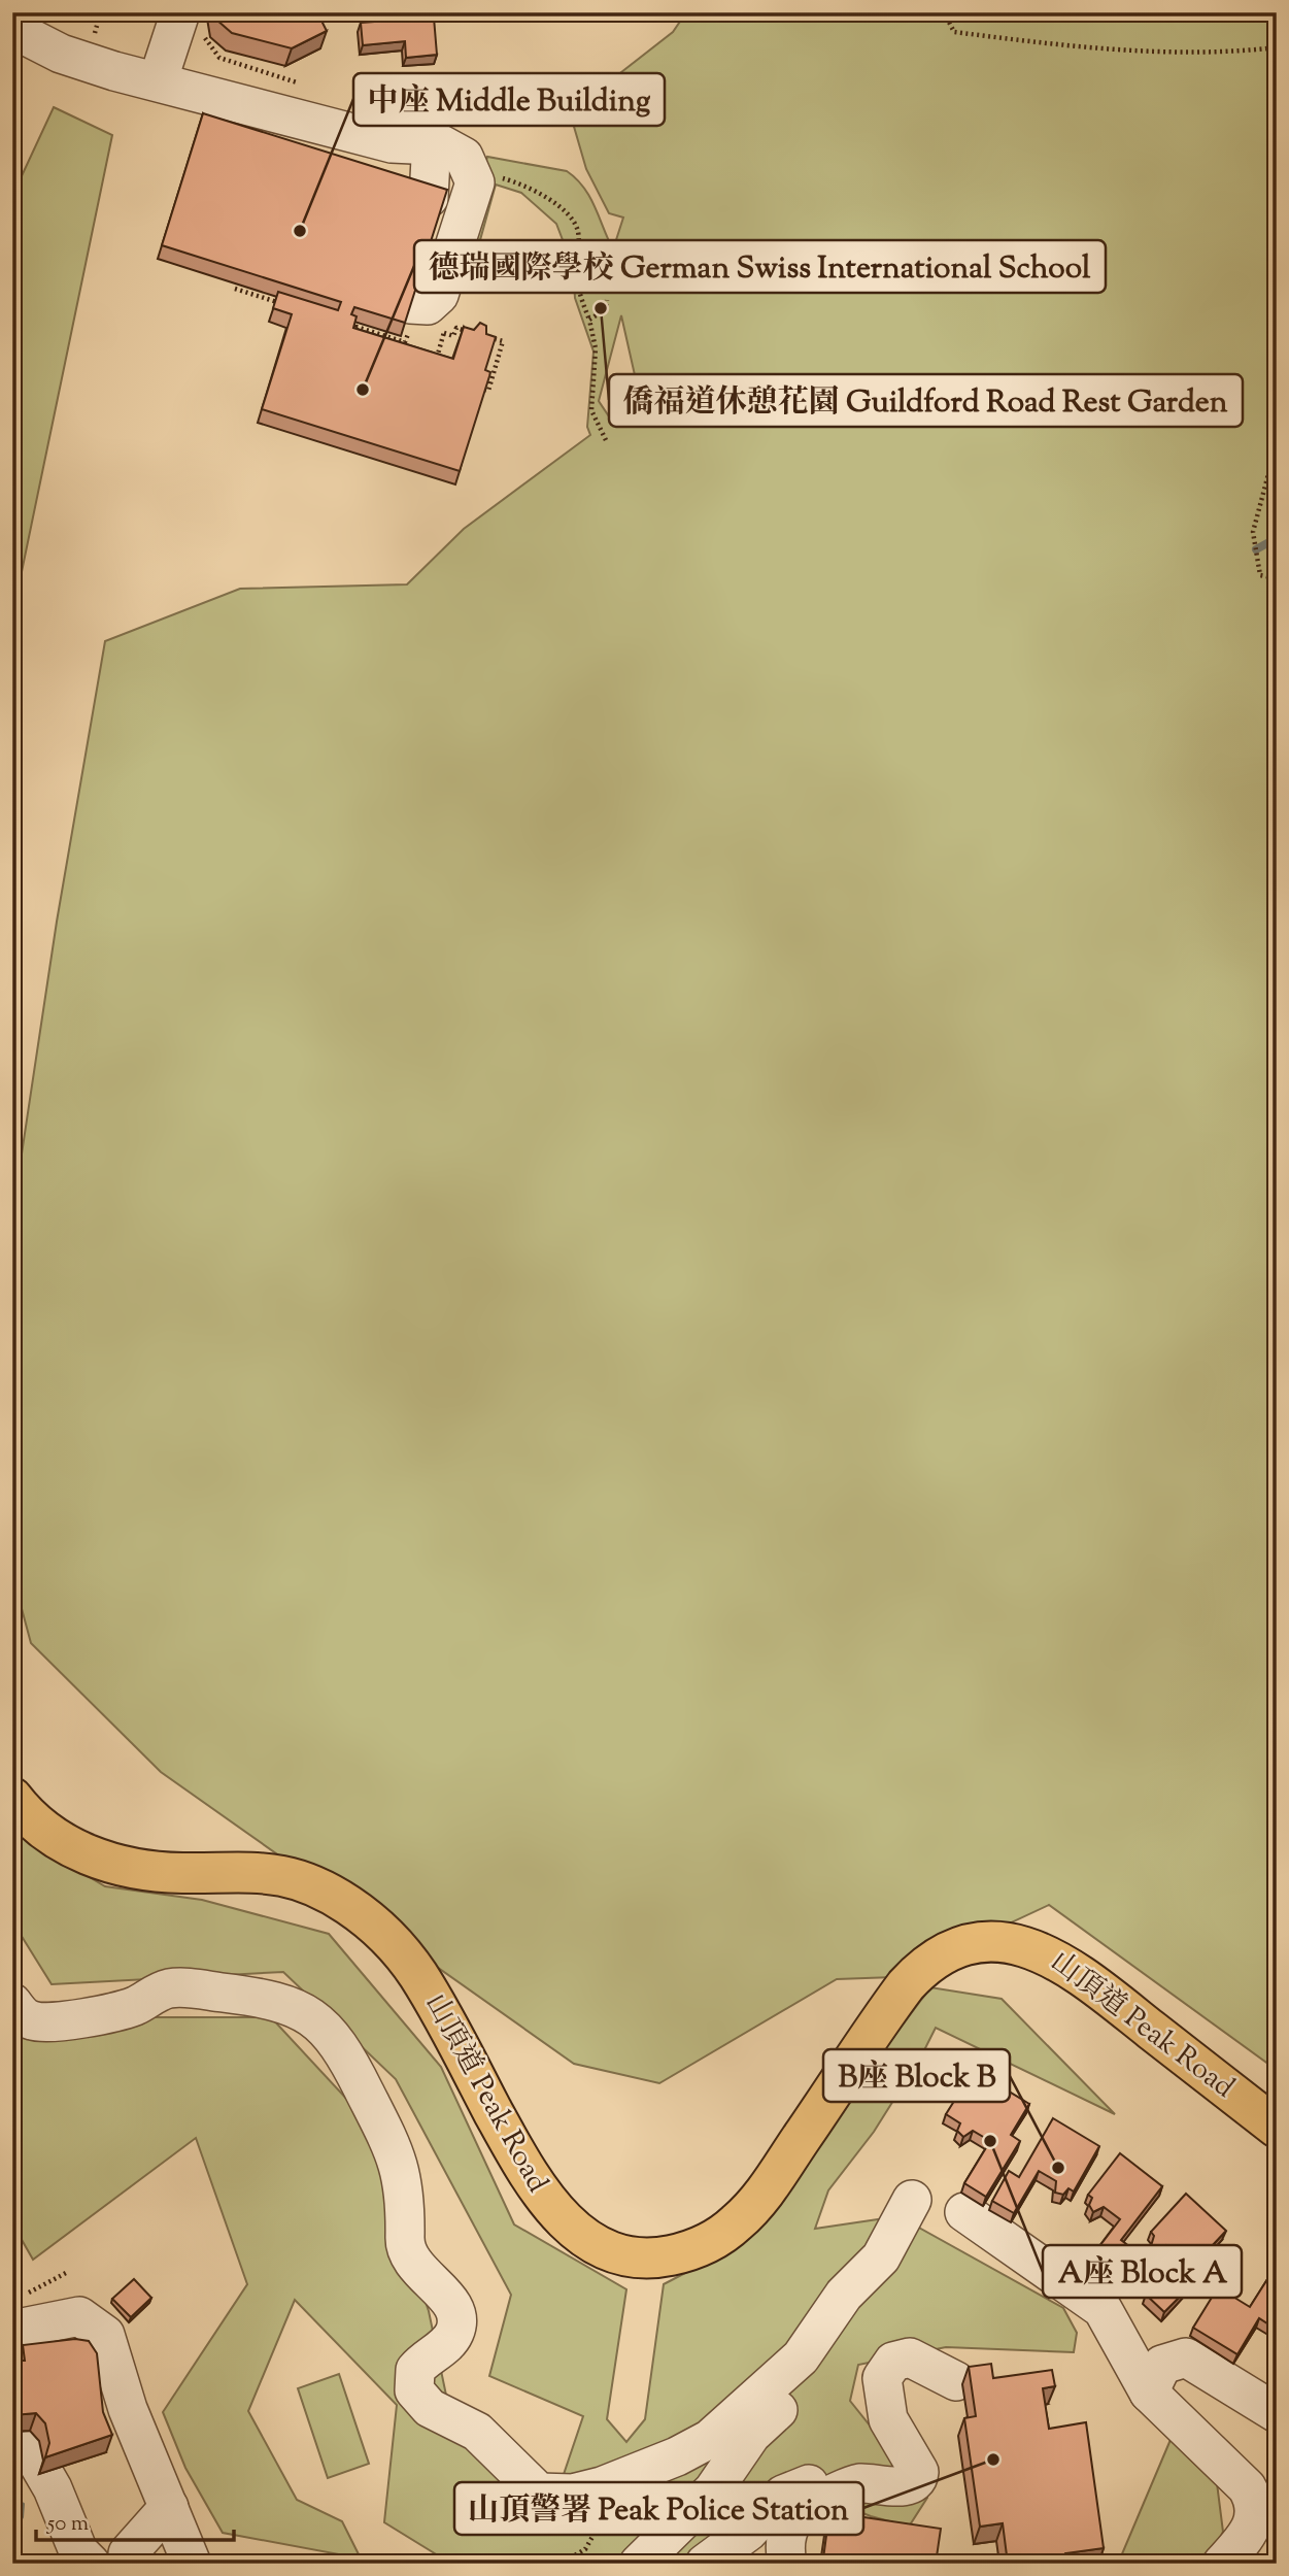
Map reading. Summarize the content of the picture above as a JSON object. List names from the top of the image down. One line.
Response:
{"streets":{"main road":["山頂道 Peak Road"]},"places":["中座 Middle Building","僑福道休憩花園 Guildford Road Rest Garden","德瑞國際學校 German Swiss International School","A座 Block A","B座 Block B","山頂警署 Peak Police Station"],"scale_bar":"50 m"}
